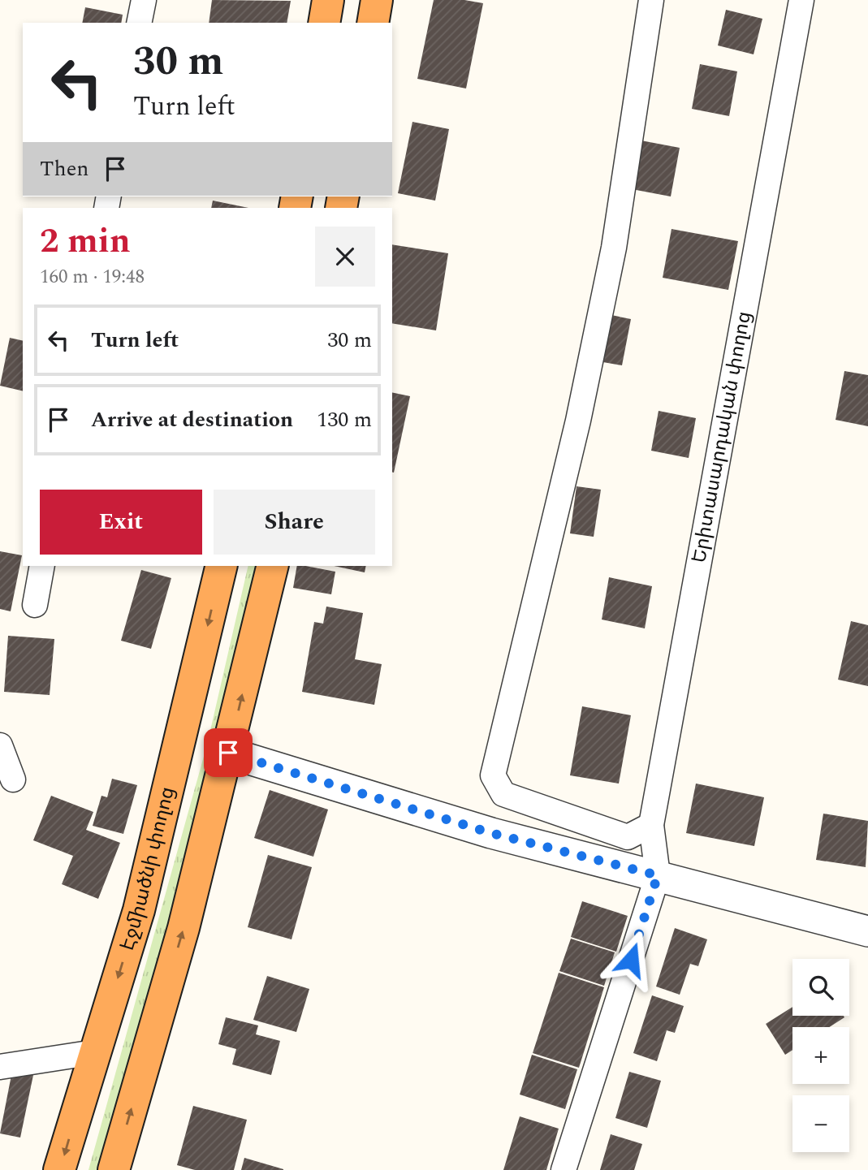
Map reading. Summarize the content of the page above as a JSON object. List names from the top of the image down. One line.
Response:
{"streets":{"highway":["Էջմիածնի փողոց"],"street":["Երիտասարդական փողոց"]},"page":{"turn":["30 m","Turn left"],"then":"Then","heading":["2 min","160 m · 19:48"],"list":[{"name":"Turn left","value":"30 m"},{"name":"Arrive at destination","value":"130 m"}],"buttons":["Exit","Share"],"map_buttons":["+","−"]}}
